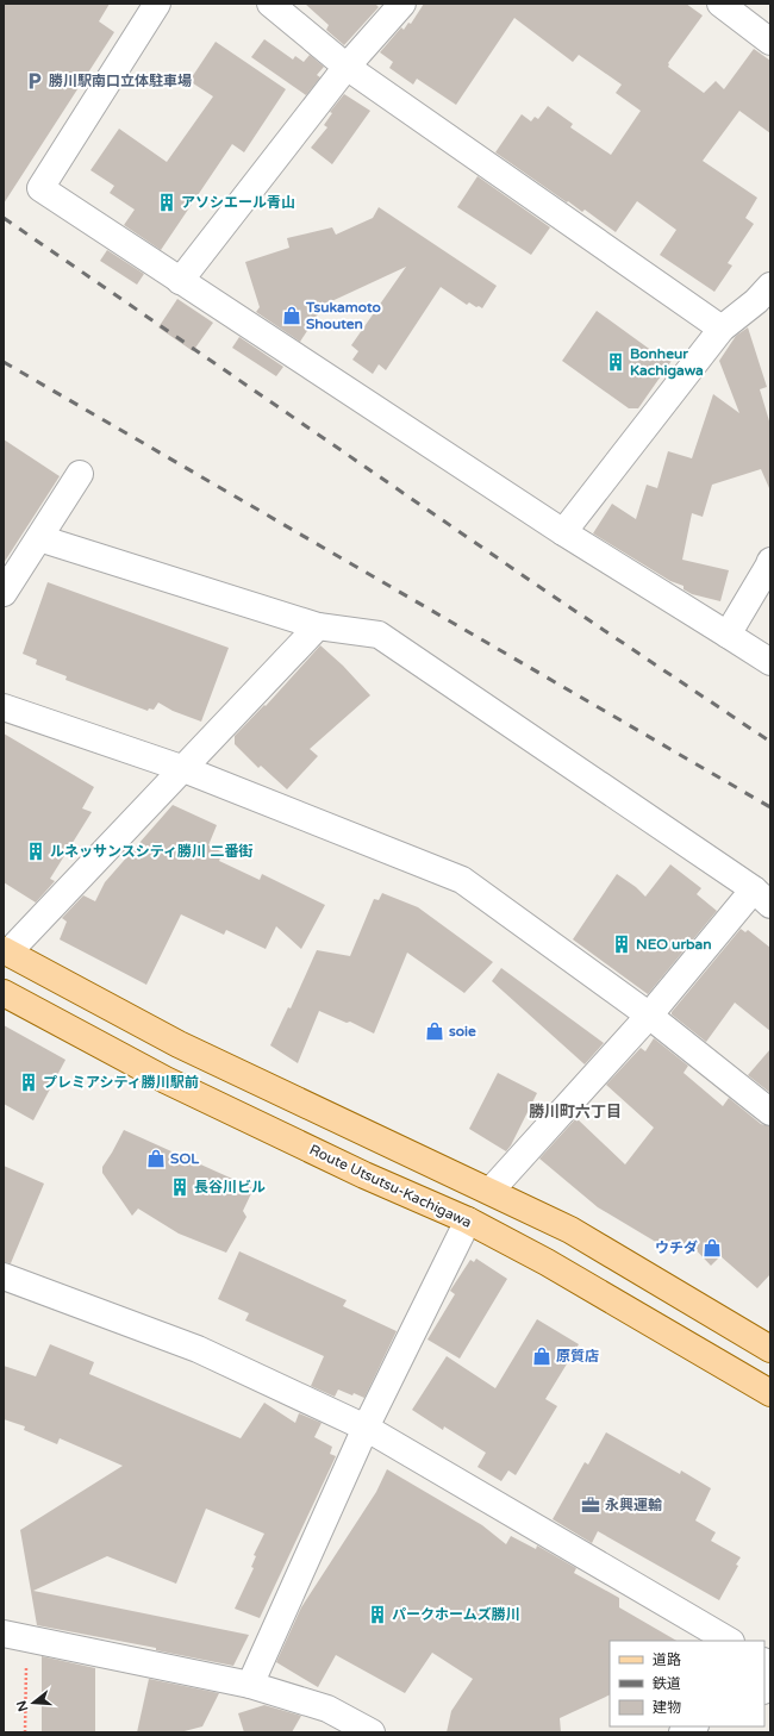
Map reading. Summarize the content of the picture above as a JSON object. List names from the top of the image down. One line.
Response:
{"streets":{"main road":["Route Utsutsu-Kachigawa"]},"districts":["勝川町六丁目"],"places":{"parking":["勝川駅南口立体駐車場"],"building":["アソシエール青山","Bonheur Kachigawa","ルネッサンスシティ勝川 二番街","NEO urban","プレミアシティ勝川駅前","長谷川ビル","パークホームズ勝川"],"shop":["Tsukamoto Shouten","soie","SOL","ウチダ","原質店"],"office":["永興運輸"]},"legend":["道路","鉄道","建物"],"north":"left"}
